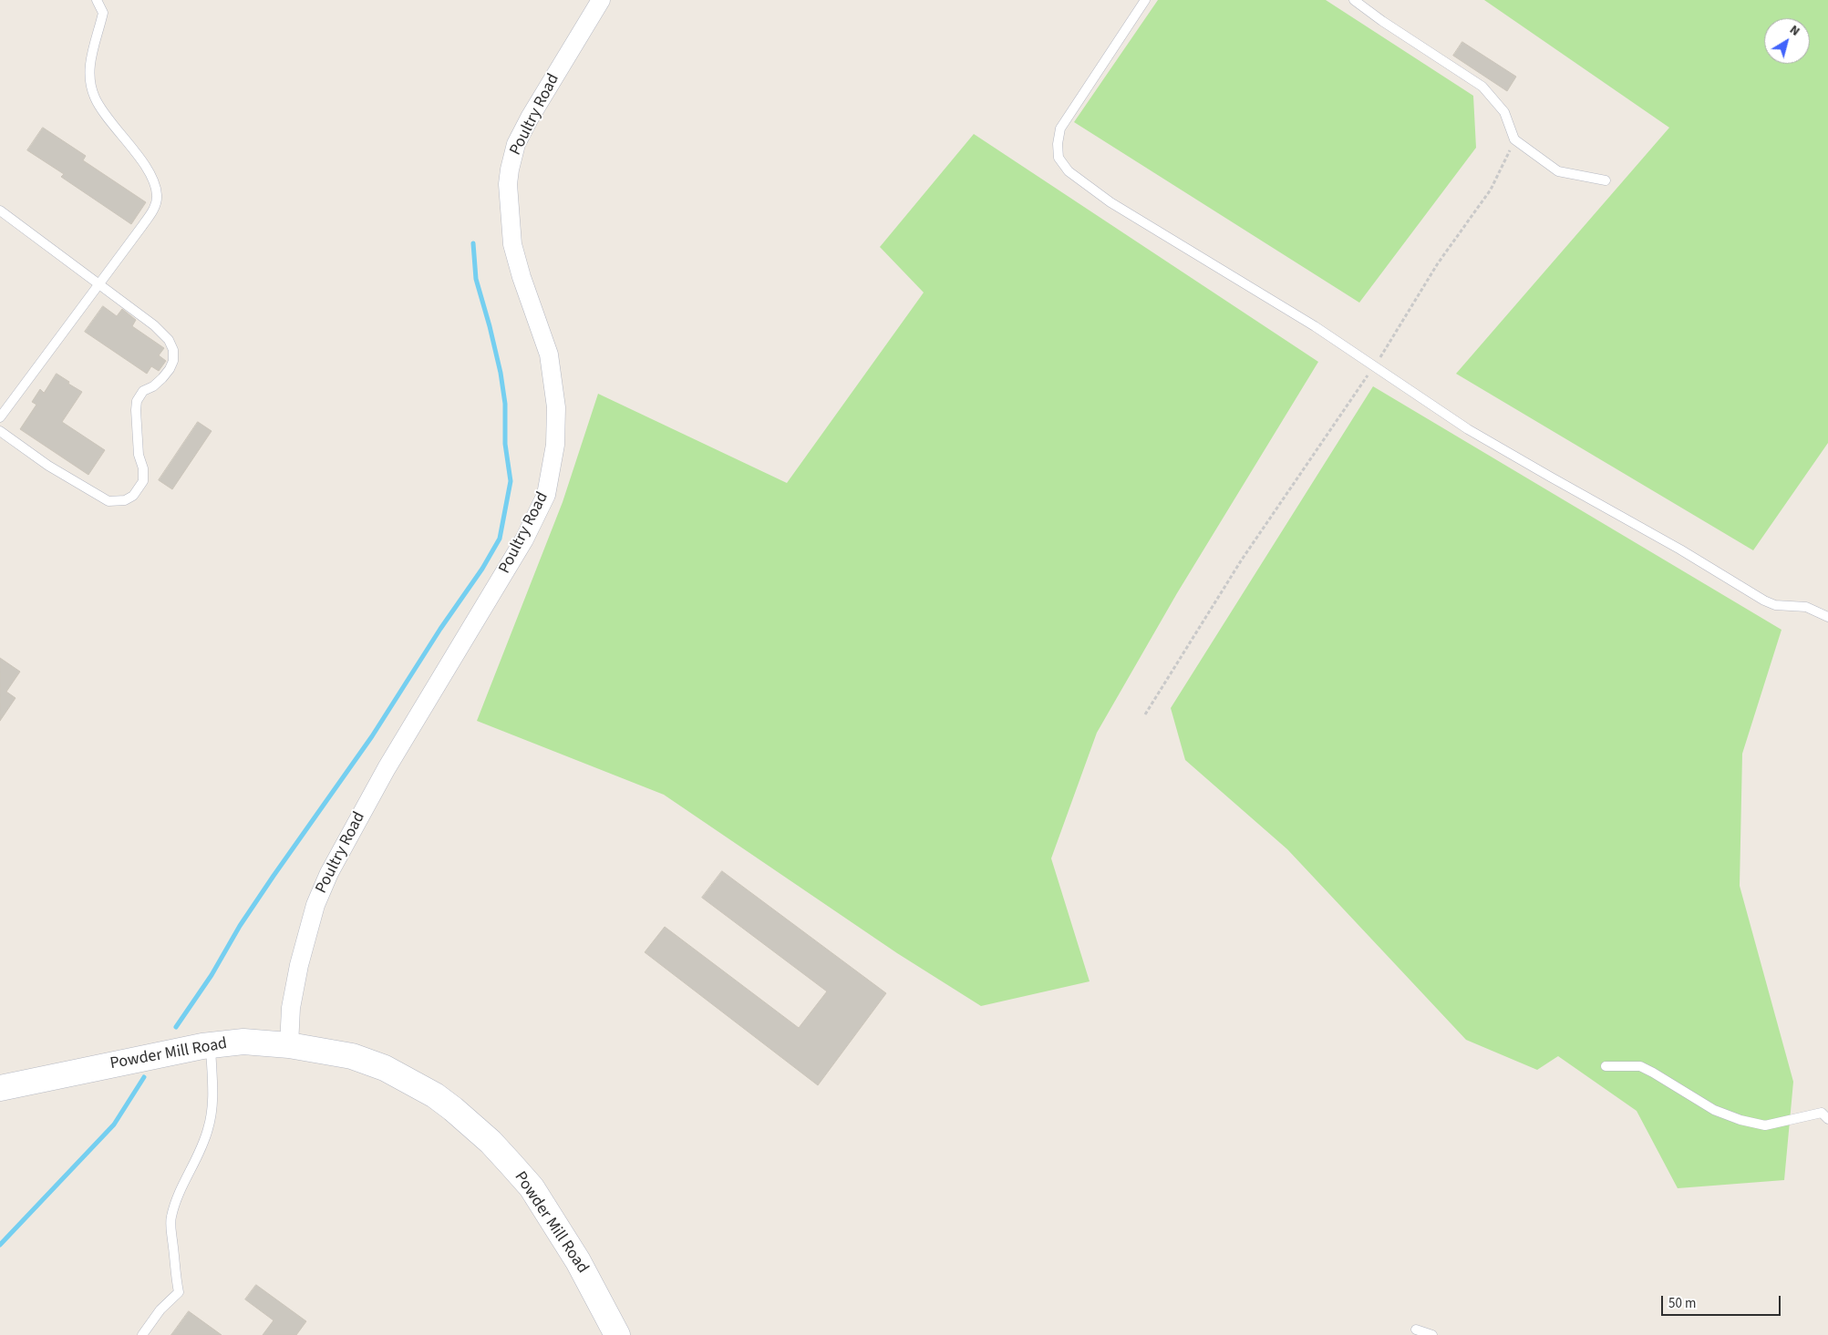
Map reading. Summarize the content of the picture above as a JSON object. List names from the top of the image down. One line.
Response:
{"streets":{"main road":["Powder Mill Road"],"street":["Poultry Road"]},"crossings":[["Poultry Road","Powder Mill Road"]],"scale_bar":"50 m","north":"top right"}
